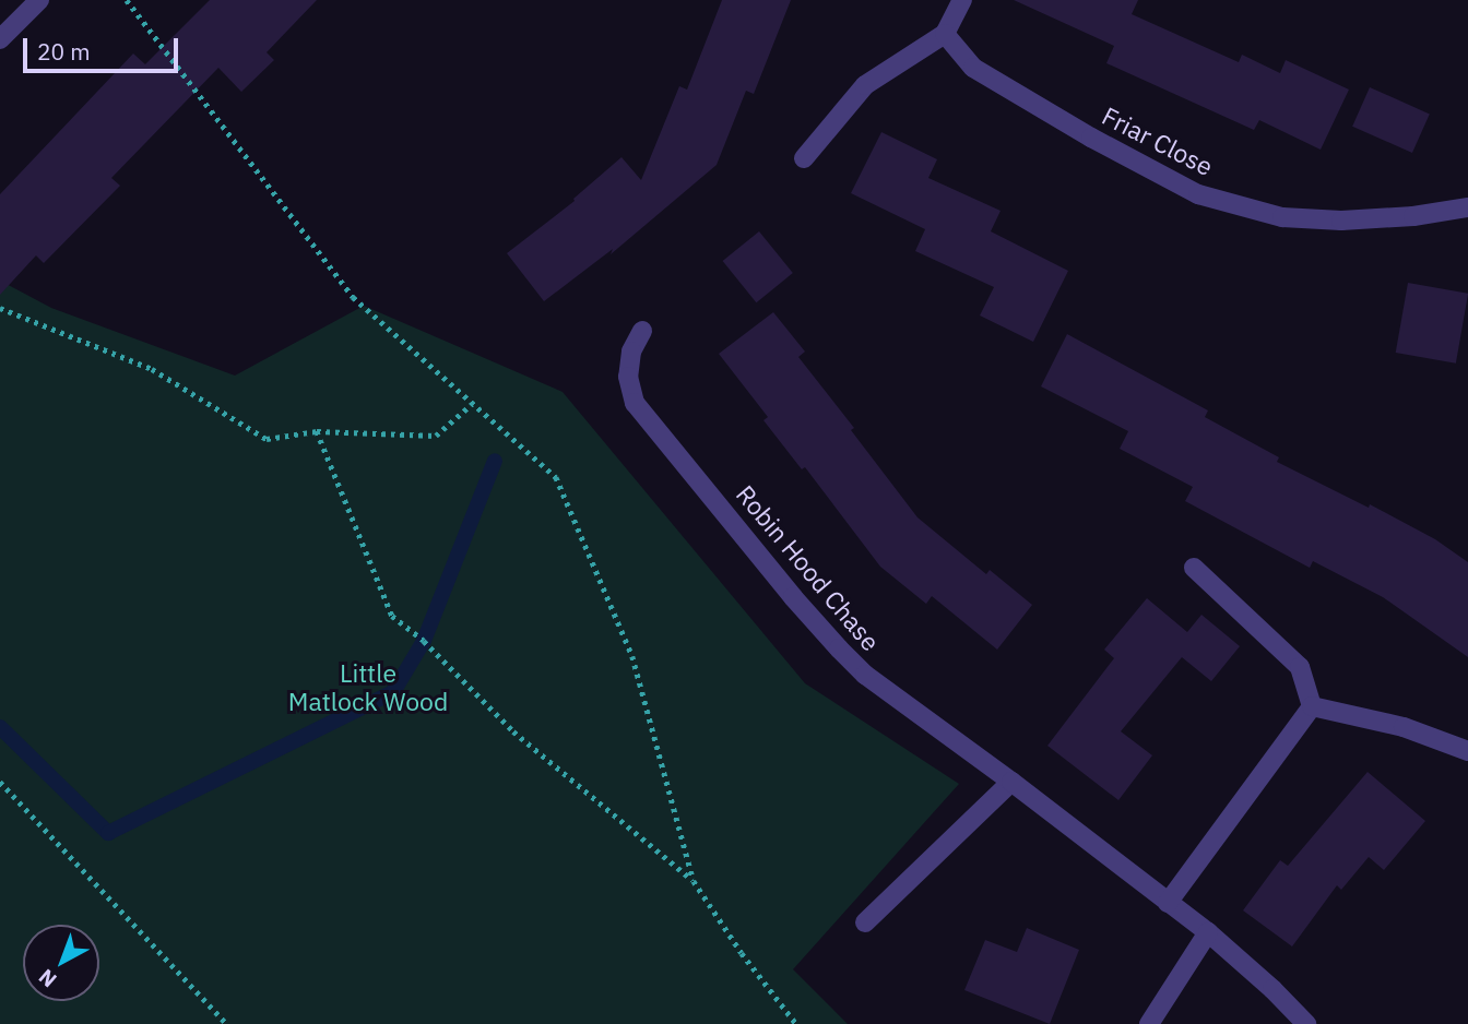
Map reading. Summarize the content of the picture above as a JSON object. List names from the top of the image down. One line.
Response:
{"streets":{"street":["Friar Close","Robin Hood Chase"]},"parks":["Little Matlock Wood"],"scale_bar":"20 m","north":"bottom left"}
